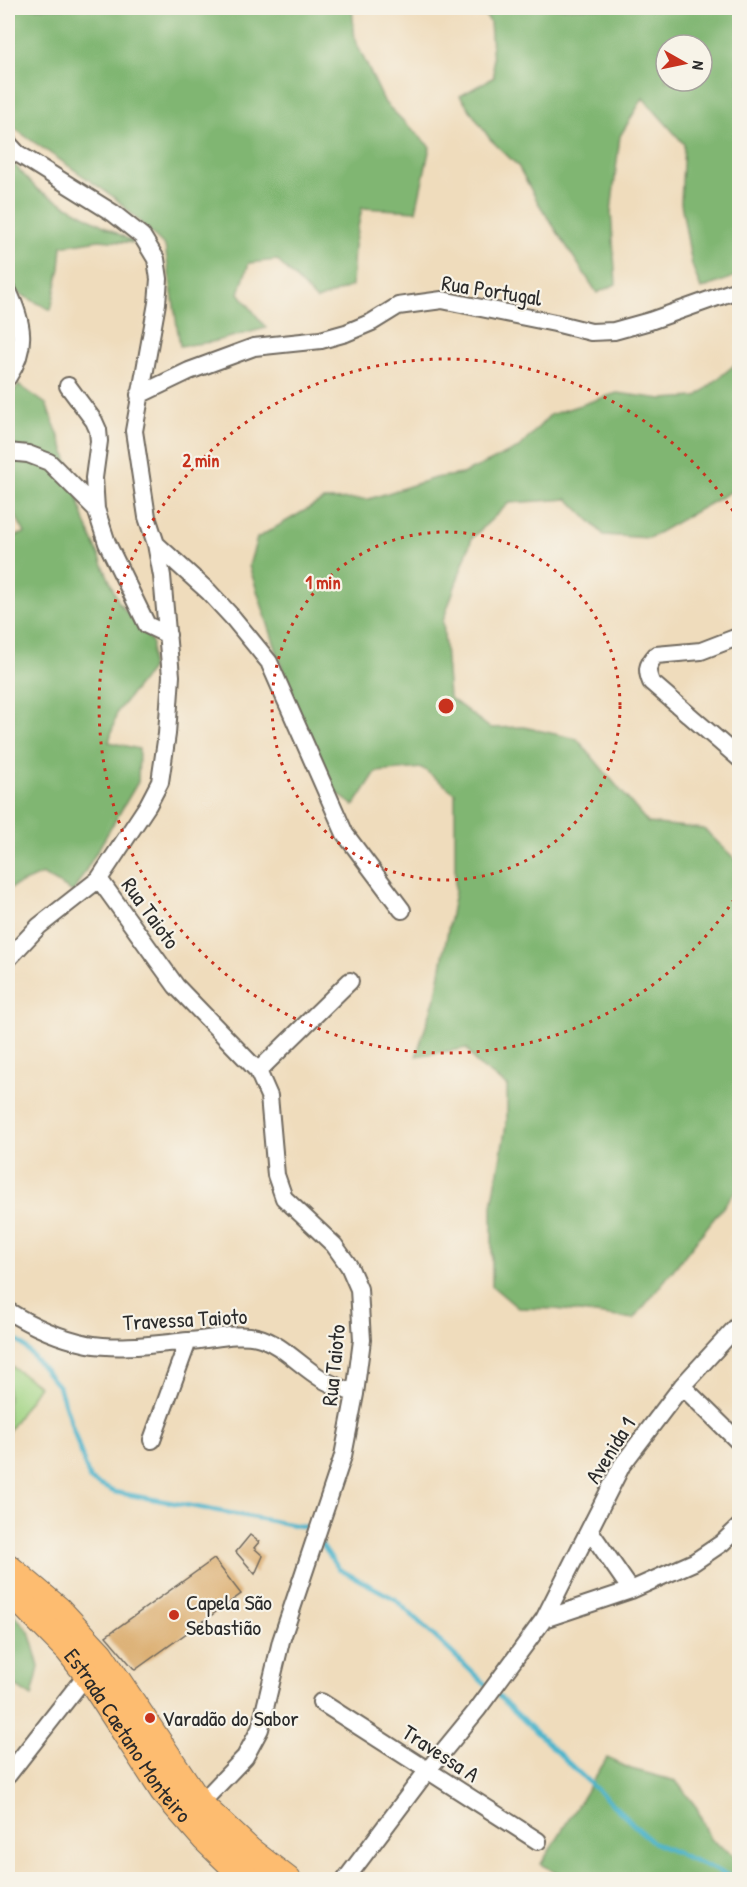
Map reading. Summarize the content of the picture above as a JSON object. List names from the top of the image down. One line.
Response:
{"streets":{"main road":["Estrada Caetano Monteiro"],"street":["Rua Portugal","Rua Taioto","Travessa Taioto","Avenida 1","Travessa A"]},"crossings":[["Rua Taioto","Travessa Taioto"],["Rua Taioto","Estrada Caetano Monteiro"],["Avenida 1","Travessa A"]],"places":["Capela São Sebastião","Varadão do Sabor"],"north":"right","rings":["2 min","1 min"]}
